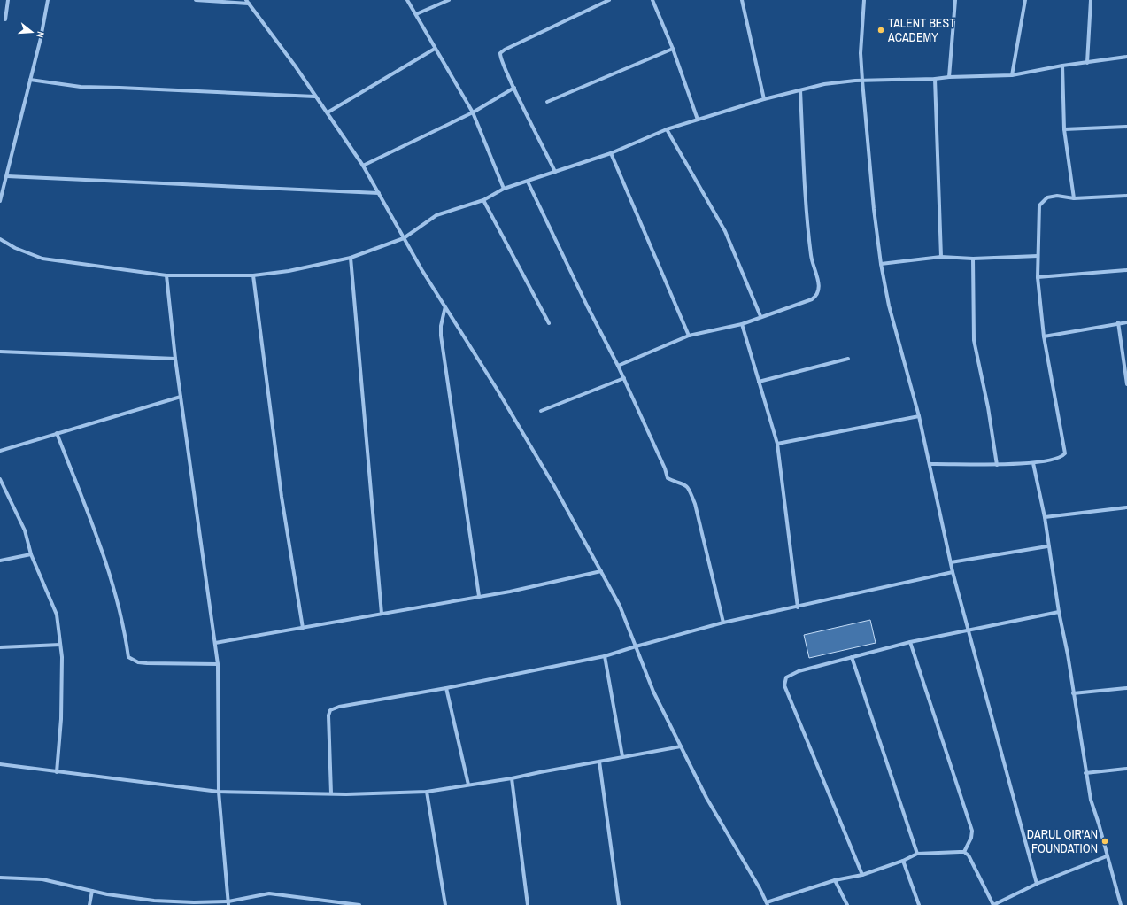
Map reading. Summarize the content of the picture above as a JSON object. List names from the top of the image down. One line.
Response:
{"places":["TALENT BEST ACADEMY","DARUL QIR'AN FOUNDATION"],"north":"right"}
